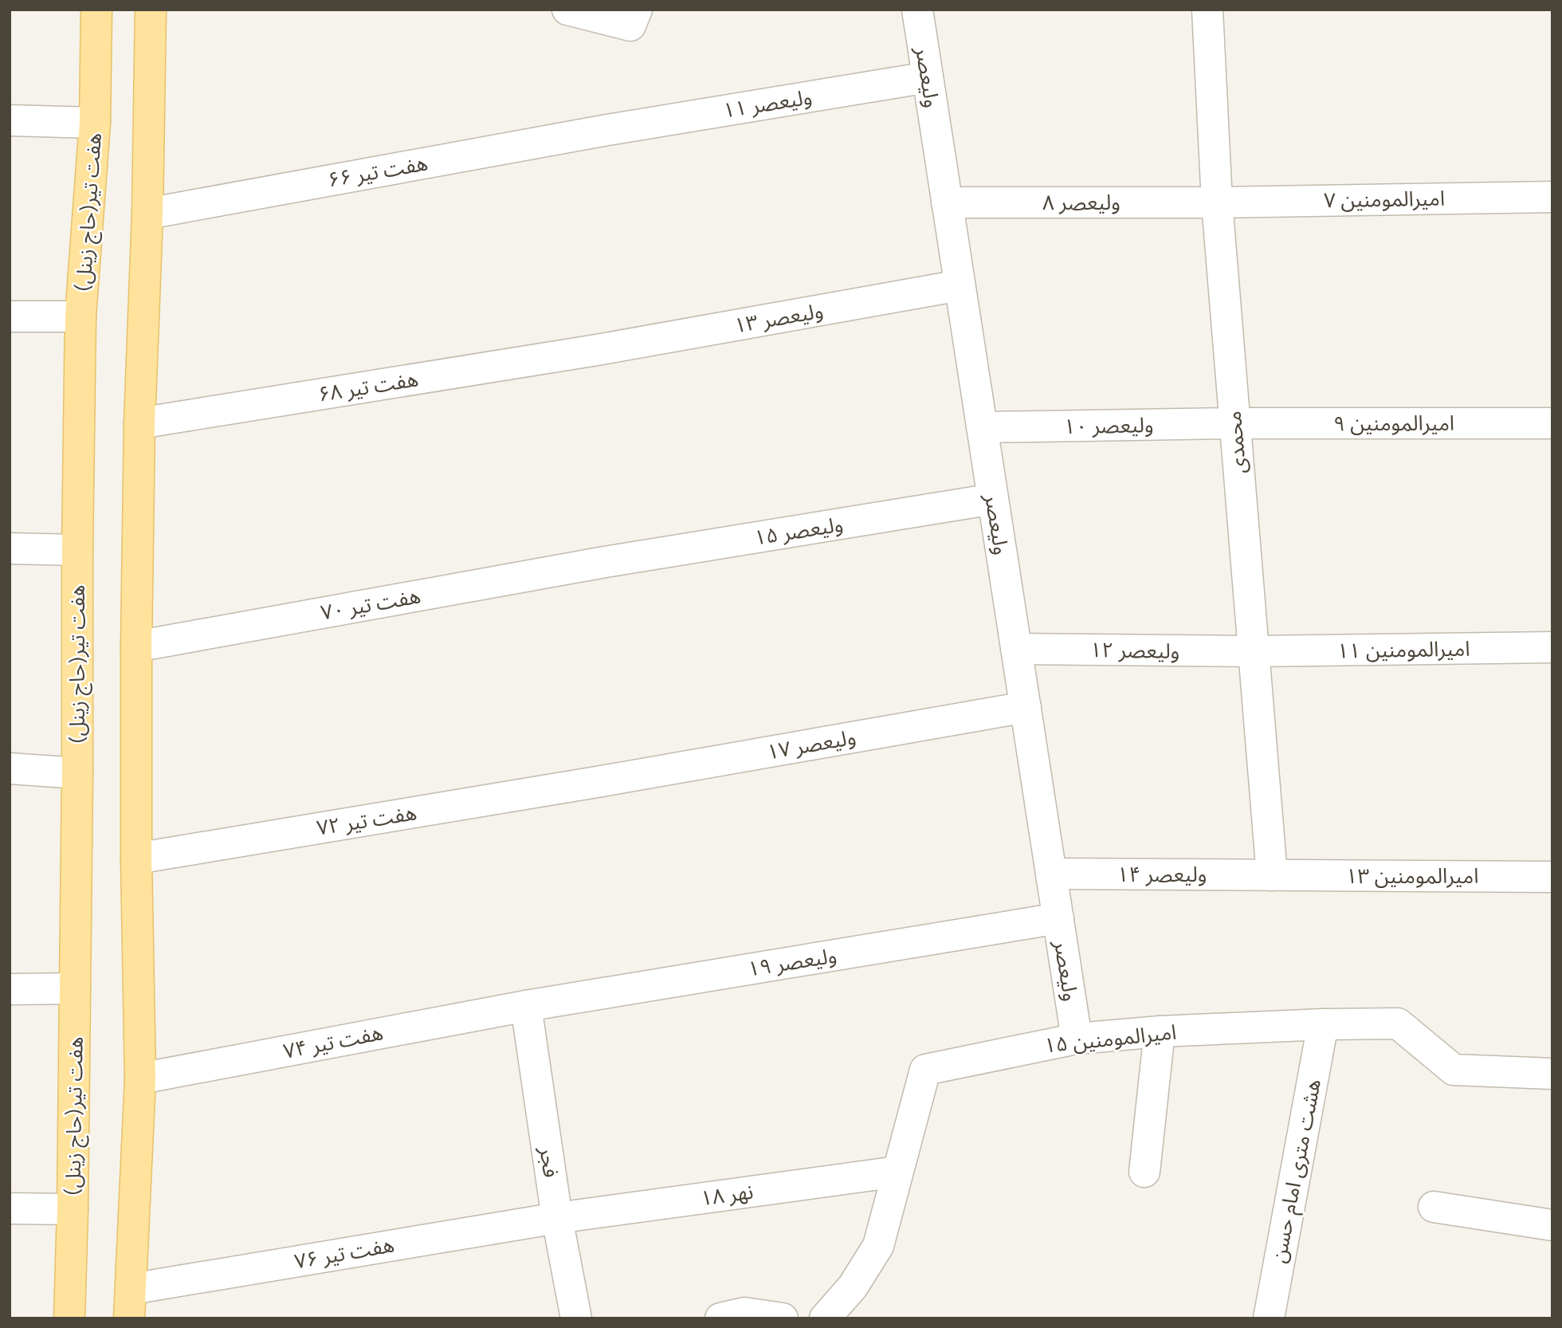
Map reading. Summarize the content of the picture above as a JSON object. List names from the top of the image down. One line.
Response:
{"streets":{"main road":["هفت تیر(حاج زینل)"],"street":["ولیعصر","ولیعصر ۱۱","هفت تیر ۶۶","امیرالمومنین ۷","ولیعصر ۸","ولیعصر ۱۳","هفت تیر ۶۸","امیرالمومنین ۹","ولیعصر ۱۰","محمدی","ولیعصر ۱۵","هفت تیر ۷۰","امیرالمومنین ۱۱","ولیعصر ۱۲","ولیعصر ۱۷","هفت تیر ۷۲","ولیعصر ۱۴","امیرالمومنین ۱۳","ولیعصر ۱۹","امیرالمومنین ۱۵","هفت تیر ۷۴","فجر","هشت متری امام حسن","نهر ۱۸","هفت تیر ۷۶"]},"crossings":[["ولیعصر","ولیعصر ۱۱"],["ولیعصر","ولیعصر ۸"],["ولیعصر","ولیعصر ۱۳"],["ولیعصر","ولیعصر ۱۰"],["ولیعصر","ولیعصر ۱۵"],["ولیعصر","ولیعصر ۱۲"],["ولیعصر","ولیعصر ۱۷"],["ولیعصر","ولیعصر ۱۴"],["ولیعصر","ولیعصر ۱۹"],["ولیعصر","امیرالمومنین ۱۵"],["ولیعصر ۱۱","هفت تیر ۶۶"],["امیرالمومنین ۷","ولیعصر ۸"],["امیرالمومنین ۷","محمدی"],["ولیعصر ۸","محمدی"],["ولیعصر ۱۳","هفت تیر ۶۸"],["امیرالمومنین ۹","ولیعصر ۱۰"],["امیرالمومنین ۹","محمدی"],["ولیعصر ۱۰","محمدی"],["محمدی","امیرالمومنین ۱۱"],["محمدی","ولیعصر ۱۲"],["محمدی","ولیعصر ۱۴"],["محمدی","امیرالمومنین ۱۳"],["ولیعصر ۱۵","هفت تیر ۷۰"],["امیرالمومنین ۱۱","ولیعصر ۱۲"],["ولیعصر ۱۷","هفت تیر ۷۲"],["ولیعصر ۱۴","امیرالمومنین ۱۳"],["ولیعصر ۱۹","هفت تیر ۷۴"],["ولیعصر ۱۹","فجر"],["امیرالمومنین ۱۵","هشت متری امام حسن"],["امیرالمومنین ۱۵","نهر ۱۸"],["هفت تیر ۷۴","فجر"],["فجر","نهر ۱۸"],["فجر","هفت تیر ۷۶"],["نهر ۱۸","هفت تیر ۷۶"]]}
